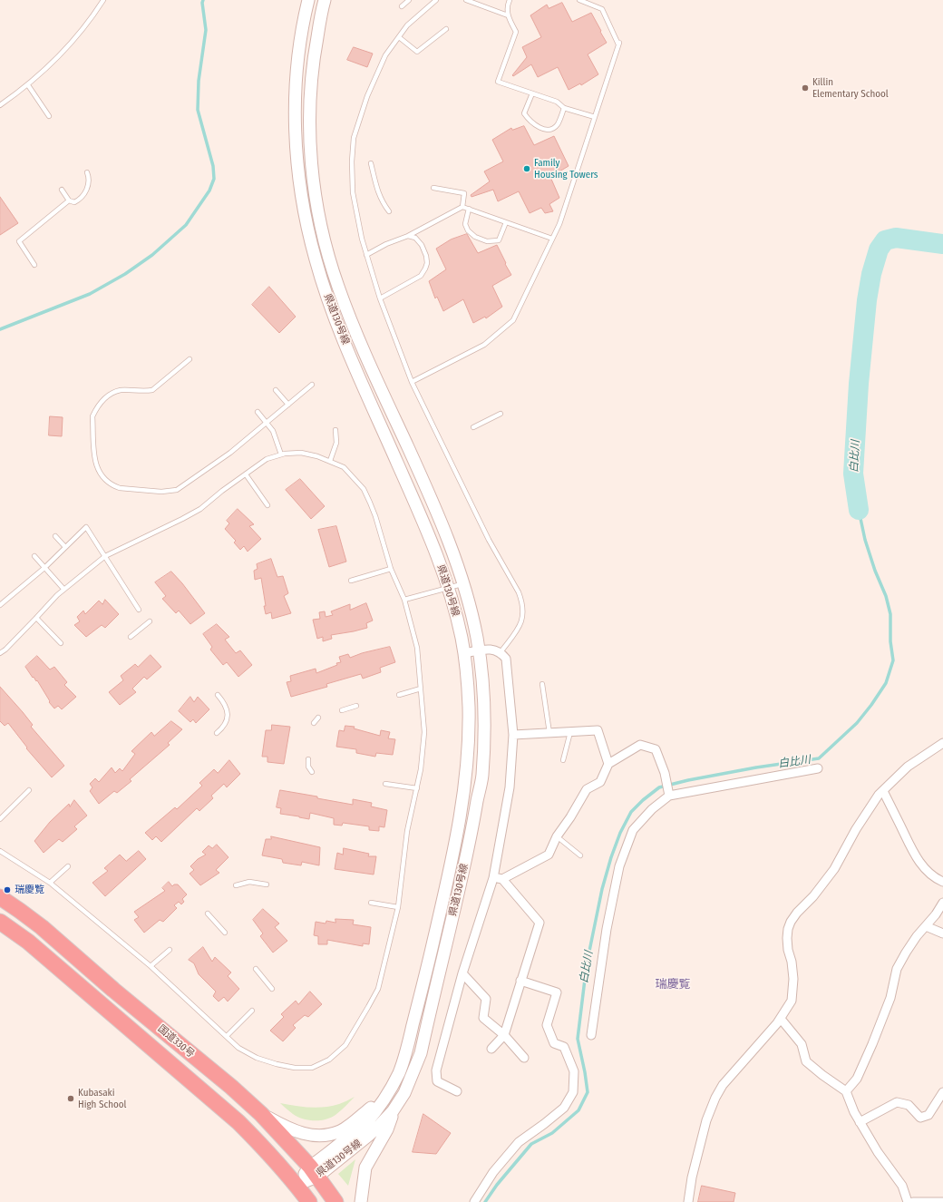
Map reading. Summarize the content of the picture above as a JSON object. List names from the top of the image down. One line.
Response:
{"streets":{"highway":["国道330号"],"main road":["県道130号線"]},"crossings":[["県道130号線","国道330号"]],"districts":["瑞慶覧"],"water":["白比川"],"places":["Killin Elementary School","Family Housing Towers","瑞慶覧","Kubasaki High School"]}
